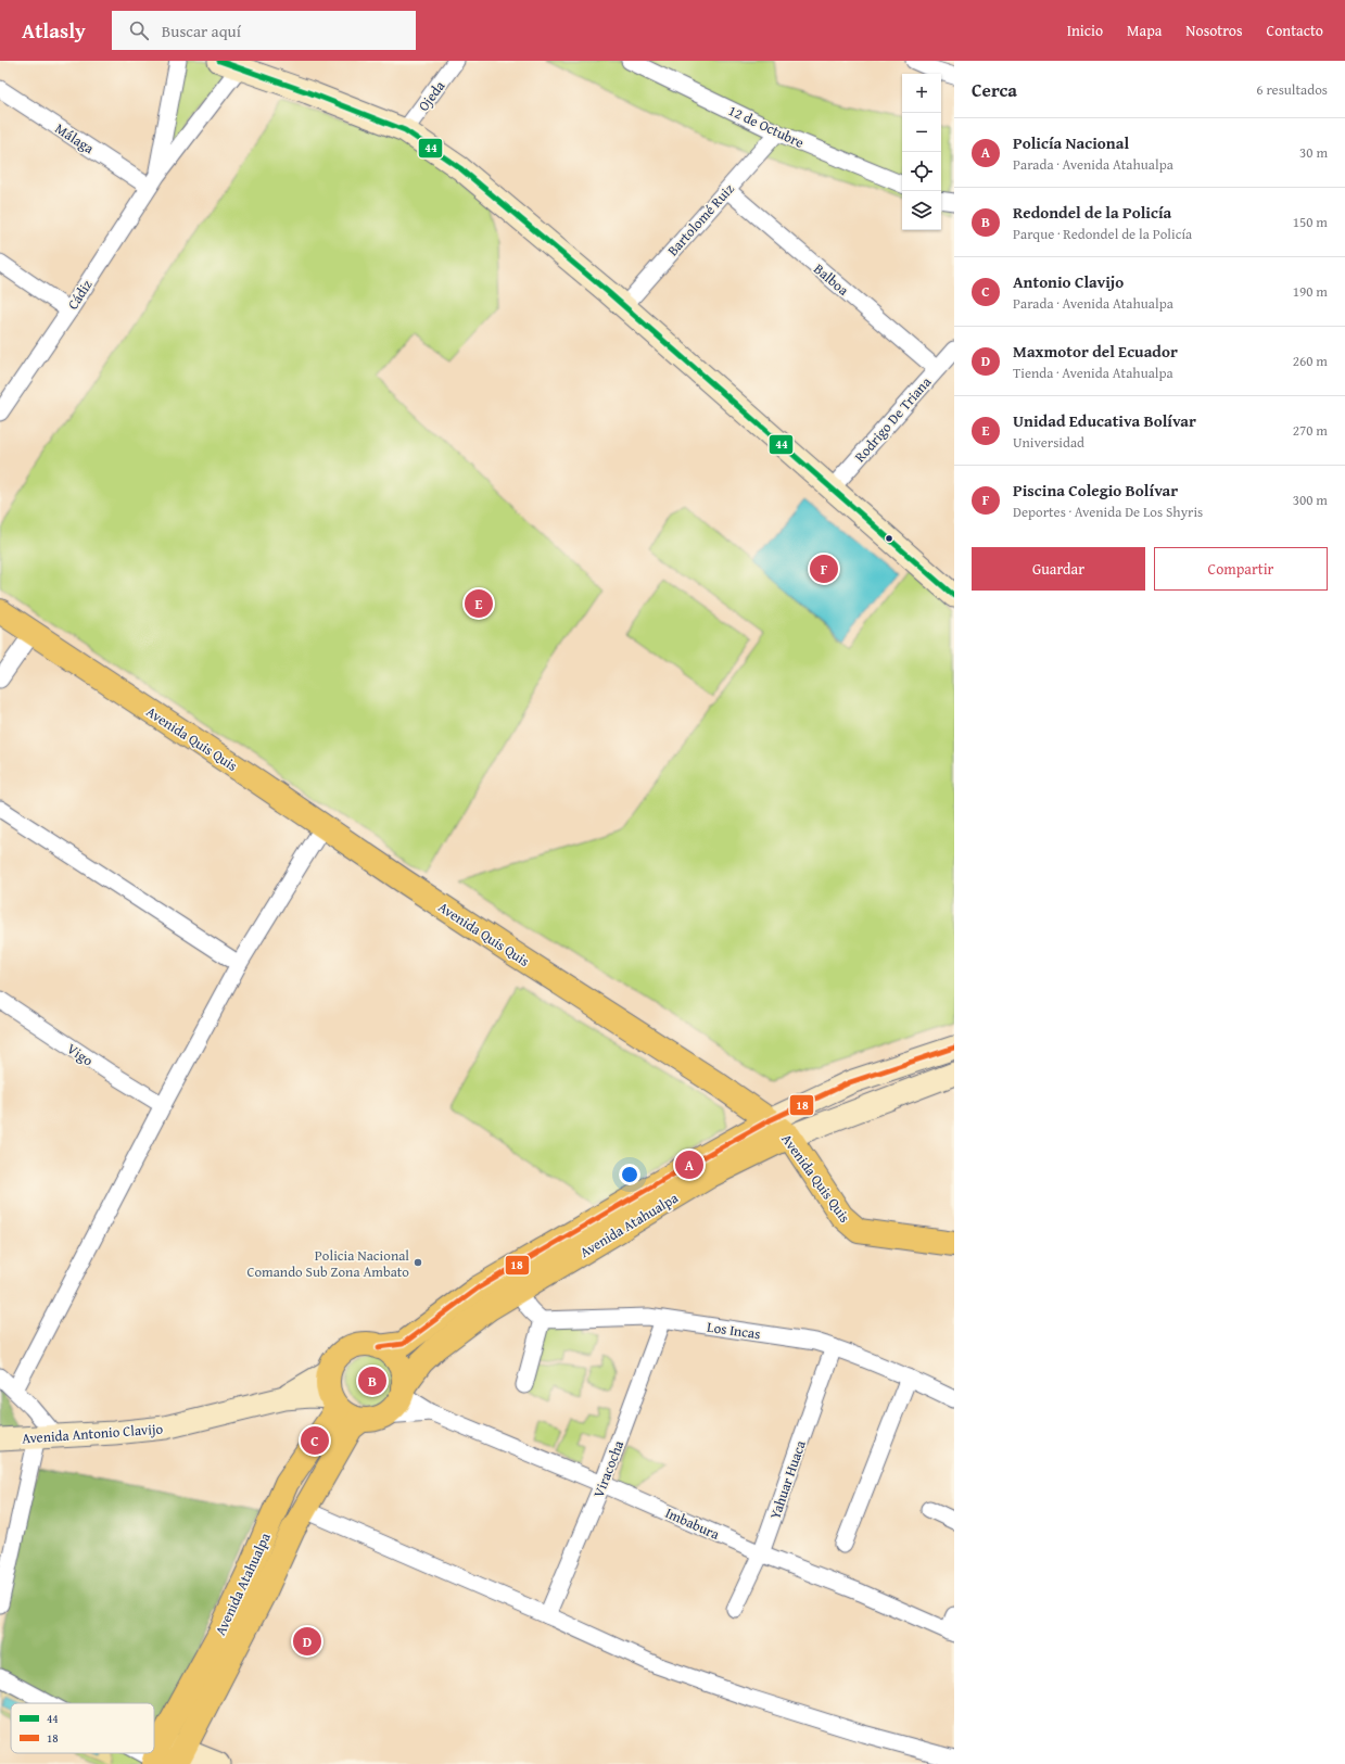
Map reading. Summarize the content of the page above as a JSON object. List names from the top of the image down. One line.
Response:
{"streets":{"main road":["Avenida Quis Quis","Avenida Atahualpa"],"street":["Ojeda","12 de Octubre","Málaga","Bartolomé Ruiz","Balboa","Cádiz","Rodrigo De Triana","Vigo","Los Incas","Avenida Antonio Clavijo","Viracocha","Yahuar Huaca","Imbabura"]},"crossings":[["12 de Octubre","Bartolomé Ruiz"],["Málaga","Cádiz"],["Bartolomé Ruiz","Balboa"],["Balboa","Rodrigo De Triana"],["Avenida Quis Quis","Avenida Atahualpa"],["Avenida Atahualpa","Avenida Antonio Clavijo"],["Avenida Atahualpa","Imbabura"],["Los Incas","Viracocha"],["Los Incas","Yahuar Huaca"],["Avenida Antonio Clavijo","Imbabura"],["Viracocha","Imbabura"],["Yahuar Huaca","Imbabura"]],"places":["Policia Nacional Comando Sub Zona Ambato"],"lines":["transit line 44","transit line 18"],"legend":["44","18"],"page":{"header":"Atlasly","search":"Buscar aquí","nav":["Inicio","Mapa","Nosotros","Contacto"],"heading":["Cerca","6 resultados"],"map_buttons":["+","−"],"list":[{"mark":"A","name":"Policía Nacional","note":"Parada · Avenida Atahualpa","value":"30 m"},{"mark":"B","name":"Redondel de la Policía","note":"Parque · Redondel de la Policía","value":"150 m"},{"mark":"C","name":"Antonio Clavijo","note":"Parada · Avenida Atahualpa","value":"190 m"},{"mark":"D","name":"Maxmotor del Ecuador","note":"Tienda · Avenida Atahualpa","value":"260 m"},{"mark":"E","name":"Unidad Educativa Bolívar","note":"Universidad","value":"270 m"},{"mark":"F","name":"Piscina Colegio Bolívar","note":"Deportes · Avenida De Los Shyris","value":"300 m"}],"buttons":["Guardar","Compartir"],"pins":["F","E","A","B","C","D"]}}
